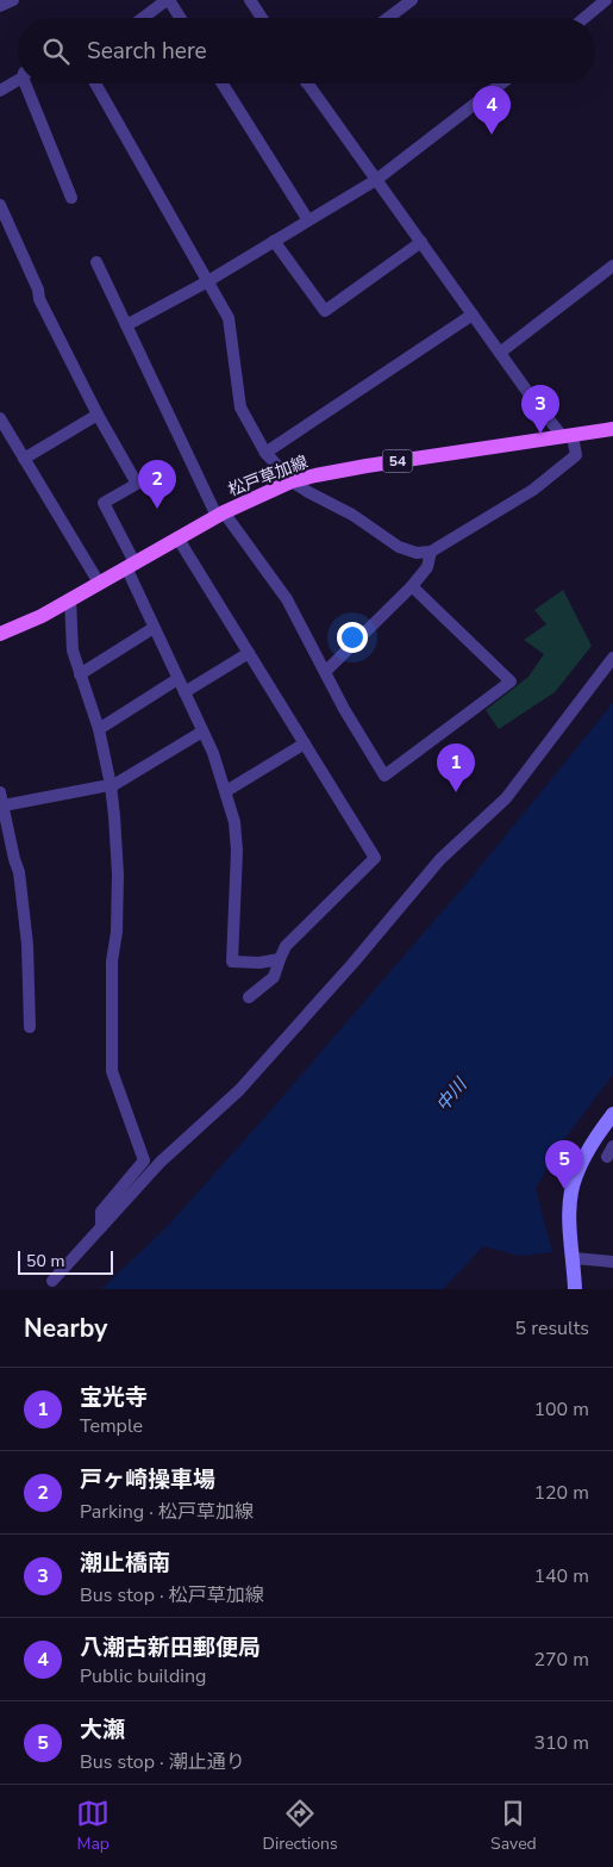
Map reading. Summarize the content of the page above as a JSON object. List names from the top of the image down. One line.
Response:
{"streets":{"main road":["54","松戸草加線"]},"water":["中川"],"scale_bar":"50 m","page":{"search":"Search here","pins":["4","3","2","1","5"],"scale":"50 m","heading":["Nearby","5 results"],"list":[{"mark":"1","name":"宝光寺","note":"Temple","value":"100 m"},{"mark":"2","name":"戸ヶ崎操車場","note":"Parking · 松戸草加線","value":"120 m"},{"mark":"3","name":"潮止橋南","note":"Bus stop · 松戸草加線","value":"140 m"},{"mark":"4","name":"八潮古新田郵便局","note":"Public building","value":"270 m"},{"mark":"5","name":"大瀬","note":"Bus stop · 潮止通り","value":"310 m"}],"nav":["Map","Directions","Saved"]}}
